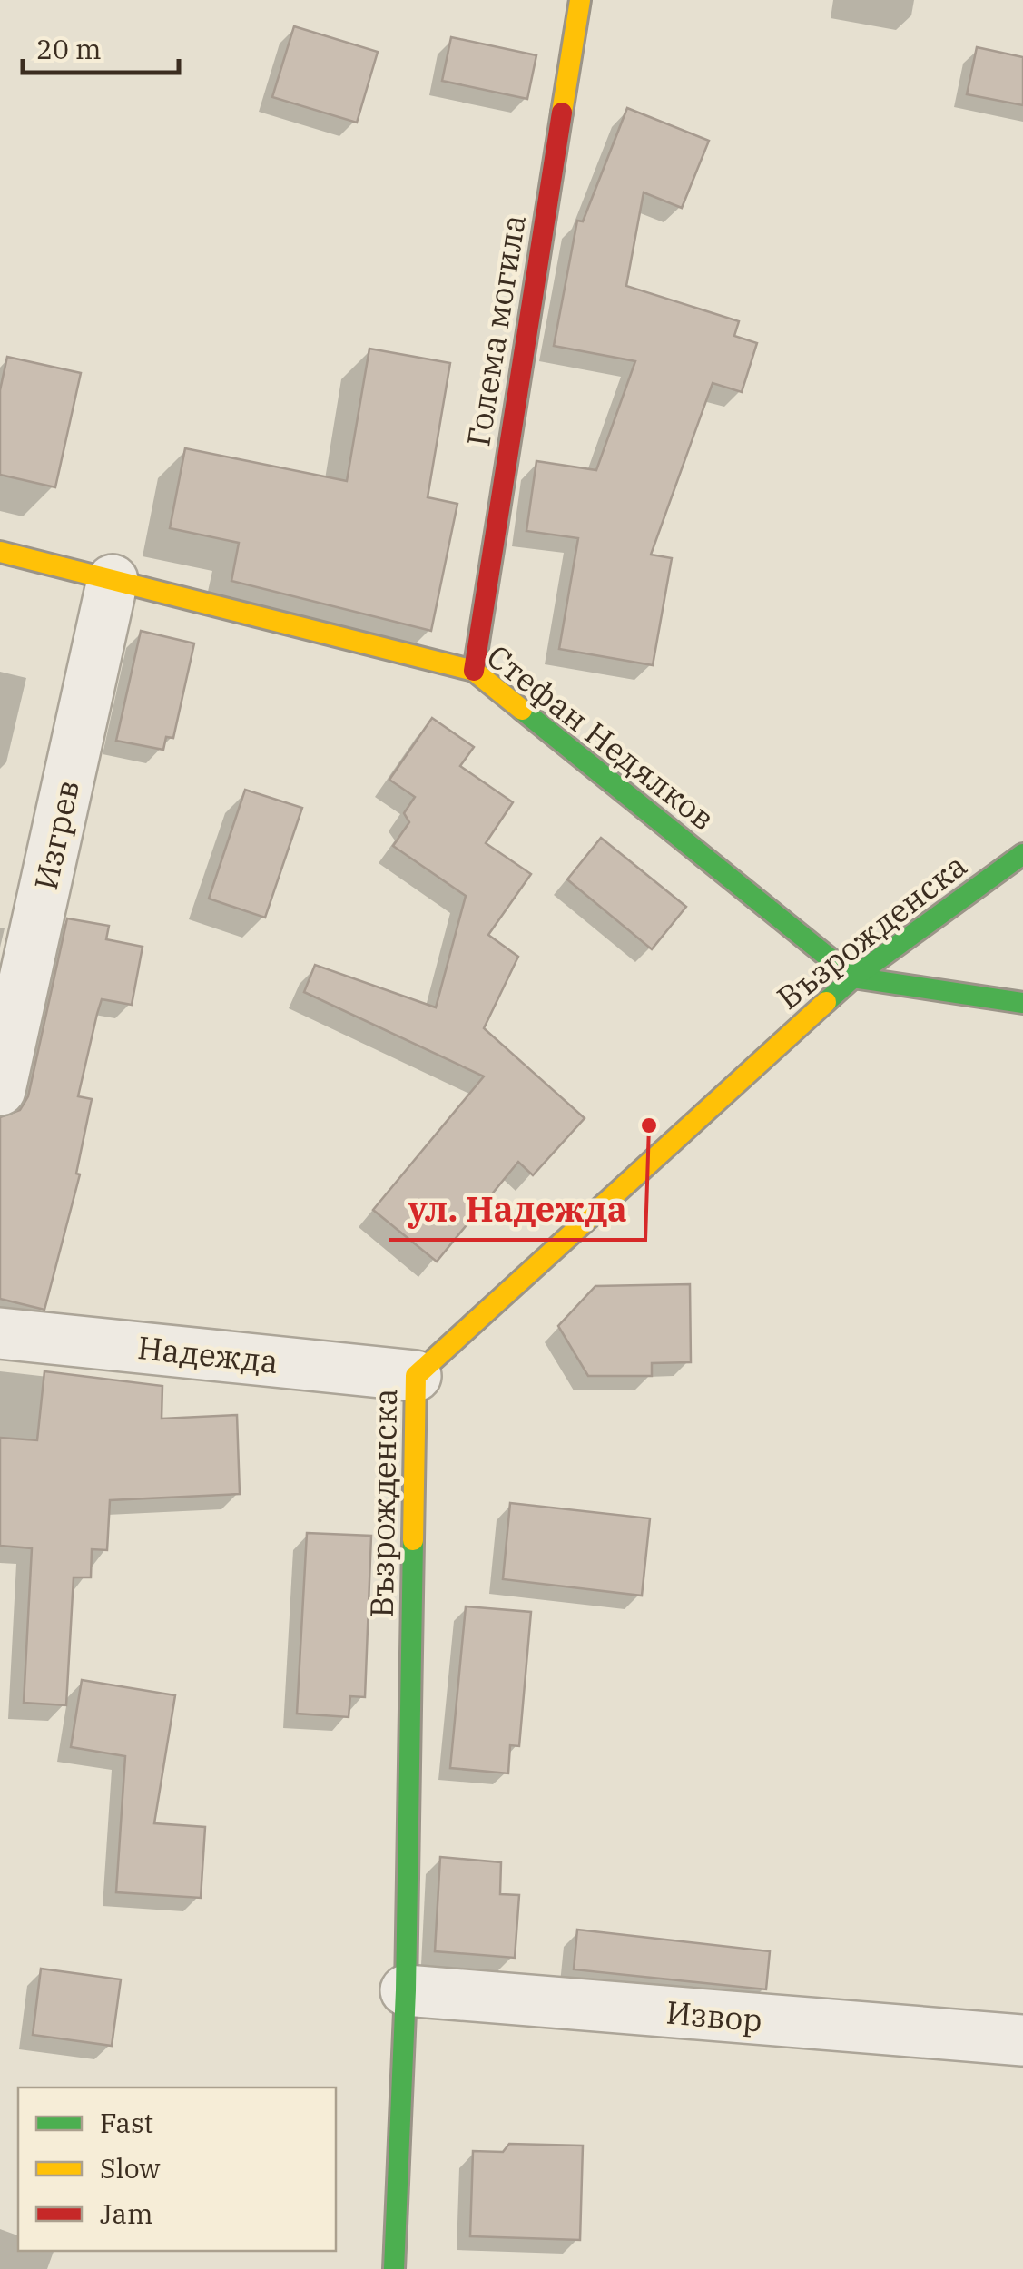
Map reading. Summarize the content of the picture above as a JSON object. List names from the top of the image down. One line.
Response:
{"streets":{"street":["Голема могила","Стефан Недялков","Изгрев","Възрожденска","Надежда","Извор"]},"crossings":[["Голема могила","Стефан Недялков"],["Стефан Недялков","Изгрев"],["Стефан Недялков","Възрожденска"],["Възрожденска","Надежда"],["Възрожденска","Извор"]],"places":["ул. Надежда"],"legend":["Fast","Slow","Jam"],"scale_bar":"20 m"}
